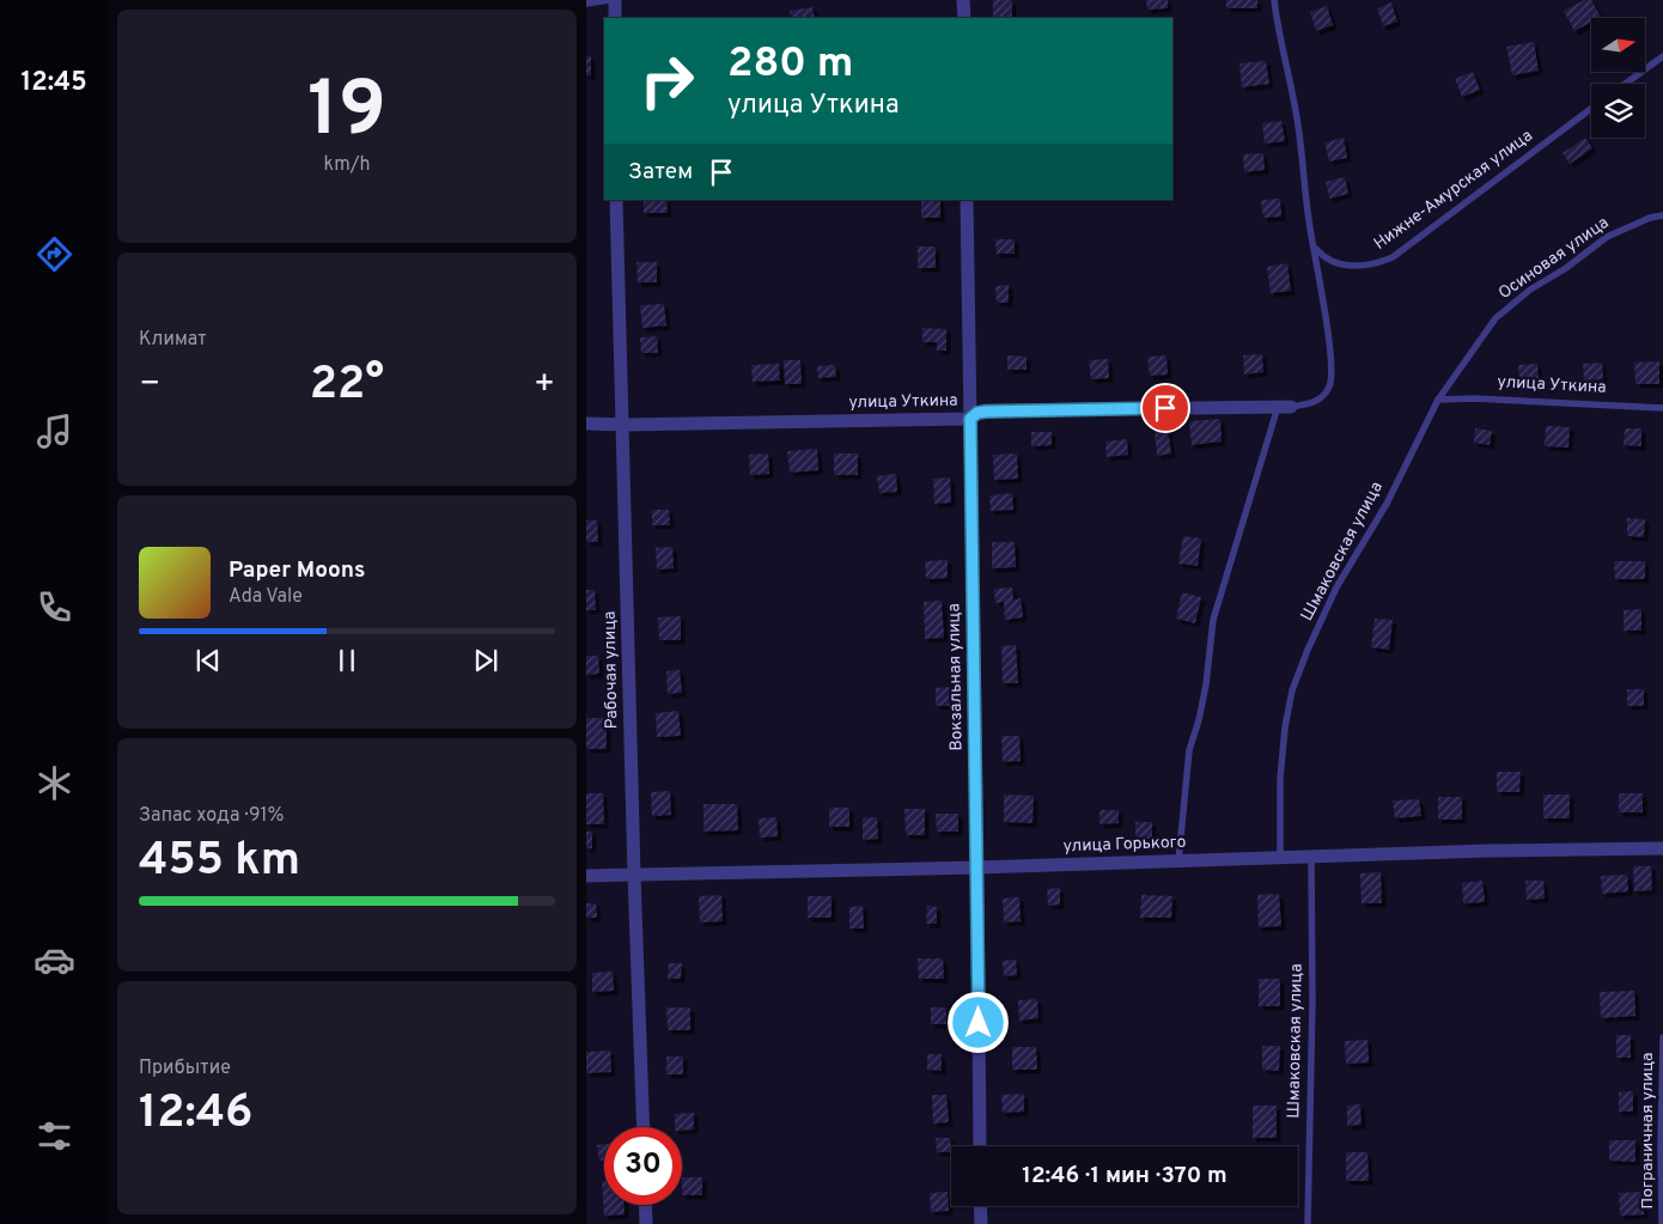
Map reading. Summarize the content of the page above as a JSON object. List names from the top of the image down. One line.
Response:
{"streets":{"street":["улица Уткина","Рабочая улица","Вокзальная улица","улица Горького"],"lane":["Нижне-Амурская улица","Осиновая улица","Шмаковская улица","Пограничная улица"]},"crossings":[["Осиновая улица","Шмаковская улица"],["улица Уткина","Шмаковская улица"],["улица Уткина","Рабочая улица"],["улица Уткина","Вокзальная улица"],["Шмаковская улица","улица Горького"],["Рабочая улица","улица Горького"],["Вокзальная улица","улица Горького"]],"north":"right","page":{"tabs":"12:45","tile":[["19","km/h"],"Климат",["Запас хода · 91%","455 km"],["Прибытие","12:46"]],"turn":["280 m","улица Уткина"],"then":"Затем","heat":["−","22°","+"],"song":["Paper Moons","Ada Vale"],"limit":"30","trip":"12:46 · 1 мин · 370 m"}}
